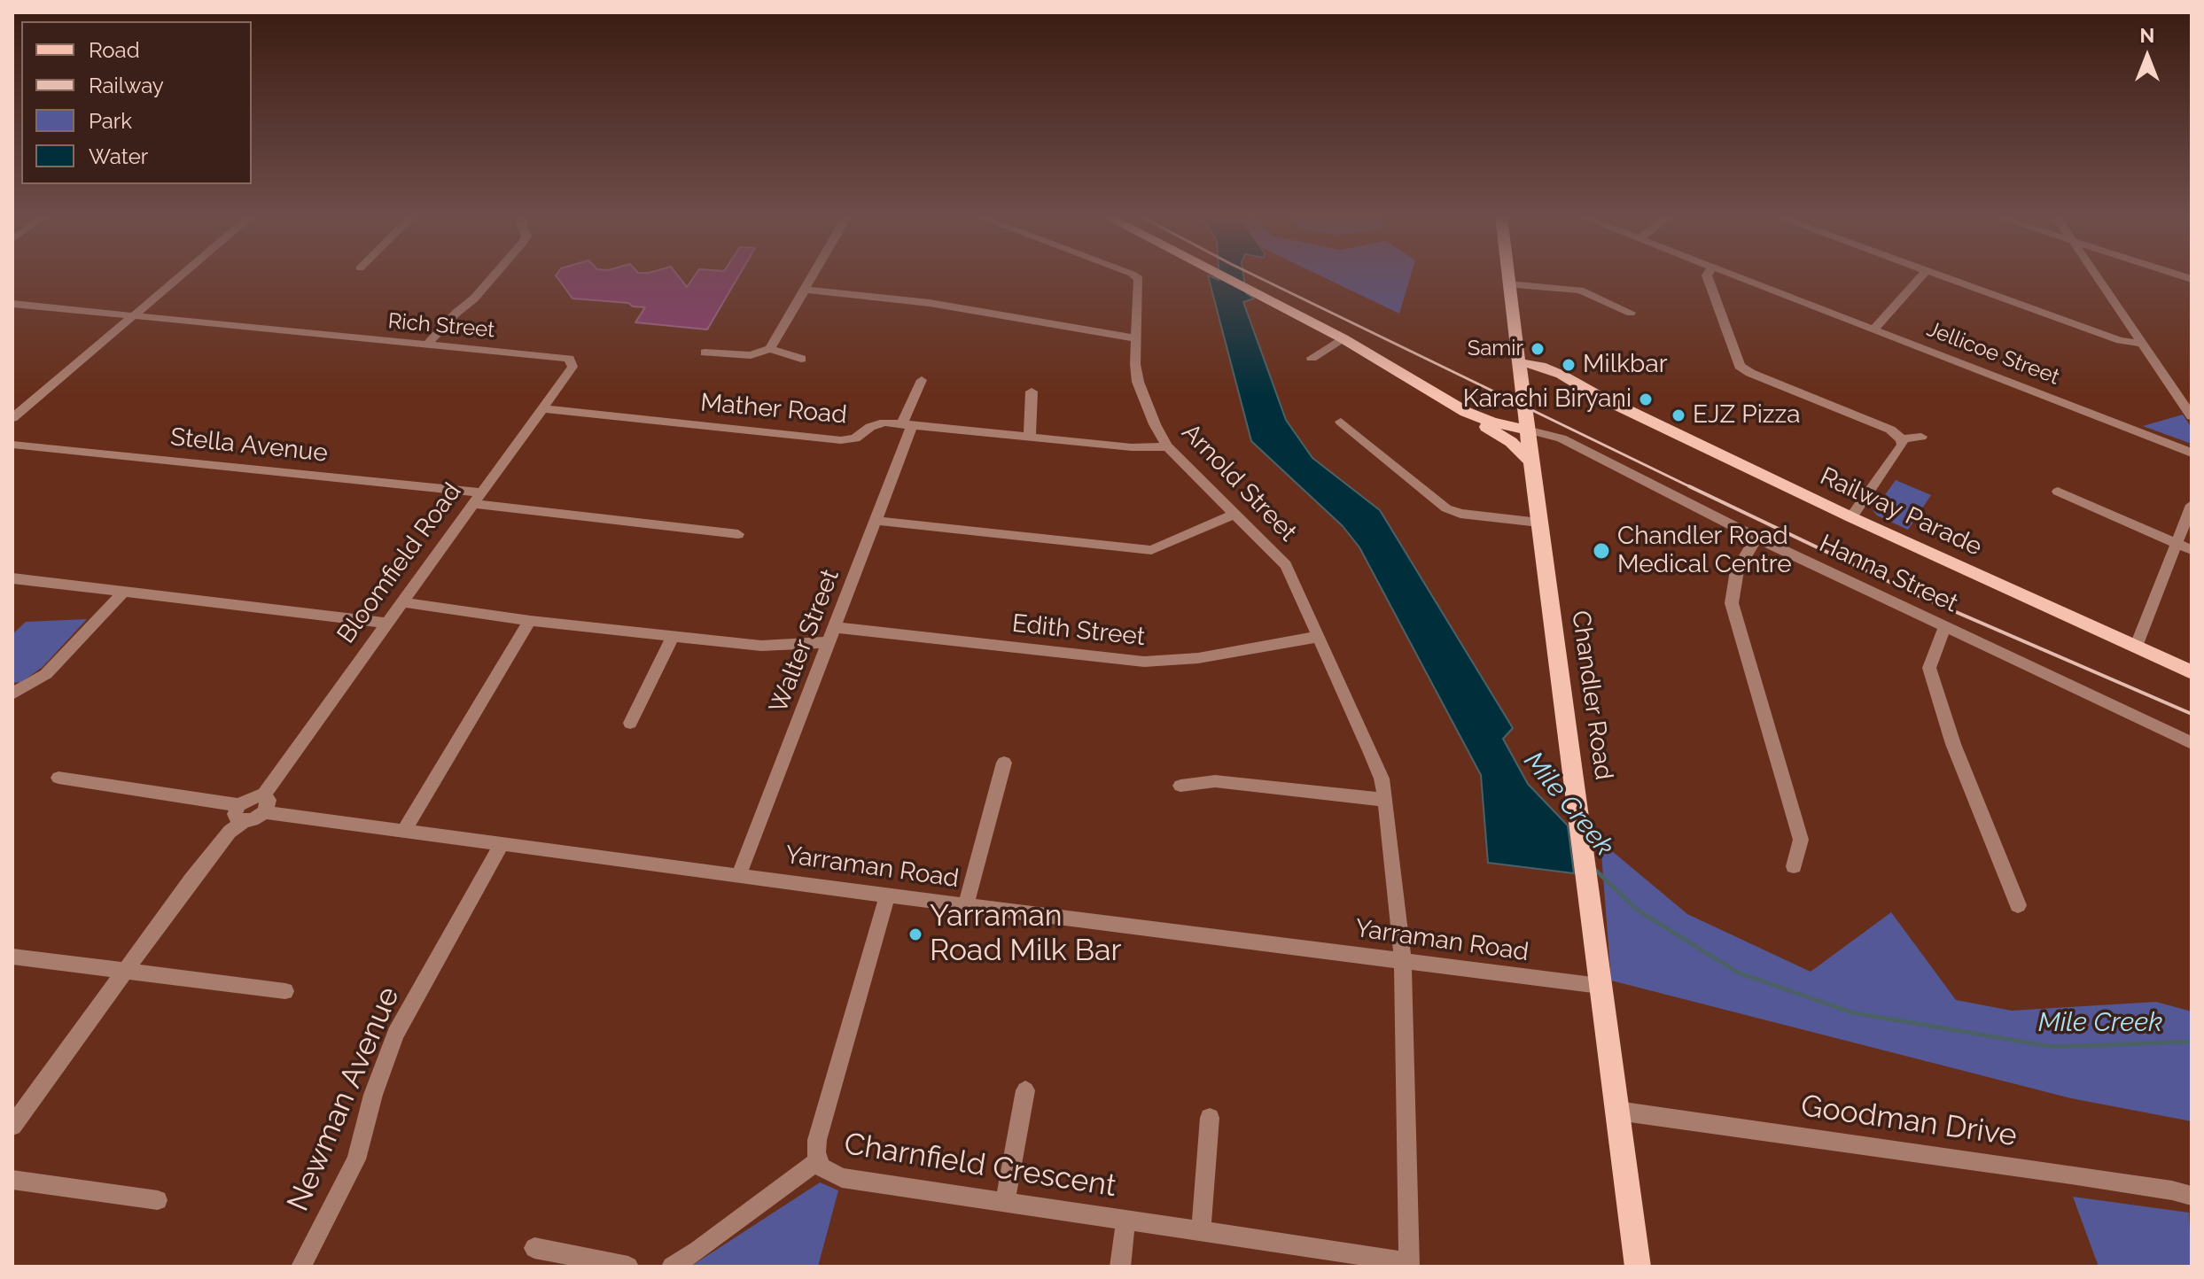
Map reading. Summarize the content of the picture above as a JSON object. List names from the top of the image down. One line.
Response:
{"streets":{"main road":["Railway Parade","Chandler Road"],"street":["Rich Street","Jellicoe Street","Mather Road","Stella Avenue","Arnold Street","Bloomfield Road","Hanna Street","Edith Street","Walter Street","Yarraman Road","Newman Avenue","Goodman Drive","Charnfield Crescent"]},"crossings":[["Rich Street","Bloomfield Road"],["Mather Road","Arnold Street"],["Mather Road","Bloomfield Road"],["Mather Road","Walter Street"],["Stella Avenue","Bloomfield Road"],["Arnold Street","Edith Street"],["Arnold Street","Yarraman Road"],["Arnold Street","Charnfield Crescent"],["Railway Parade","Chandler Road"],["Bloomfield Road","Yarraman Road"],["Hanna Street","Chandler Road"],["Edith Street","Walter Street"],["Walter Street","Yarraman Road"],["Chandler Road","Yarraman Road"],["Chandler Road","Goodman Drive"],["Yarraman Road","Newman Avenue"],["Yarraman Road","Charnfield Crescent"]],"water":["Mile Creek"],"places":["Samir","Milkbar","Karachi Biryani","EJZ Pizza","Chandler Road Medical Centre","Yarraman Road Milk Bar"],"legend":["Road","Railway","Park","Water"],"north":"top"}
